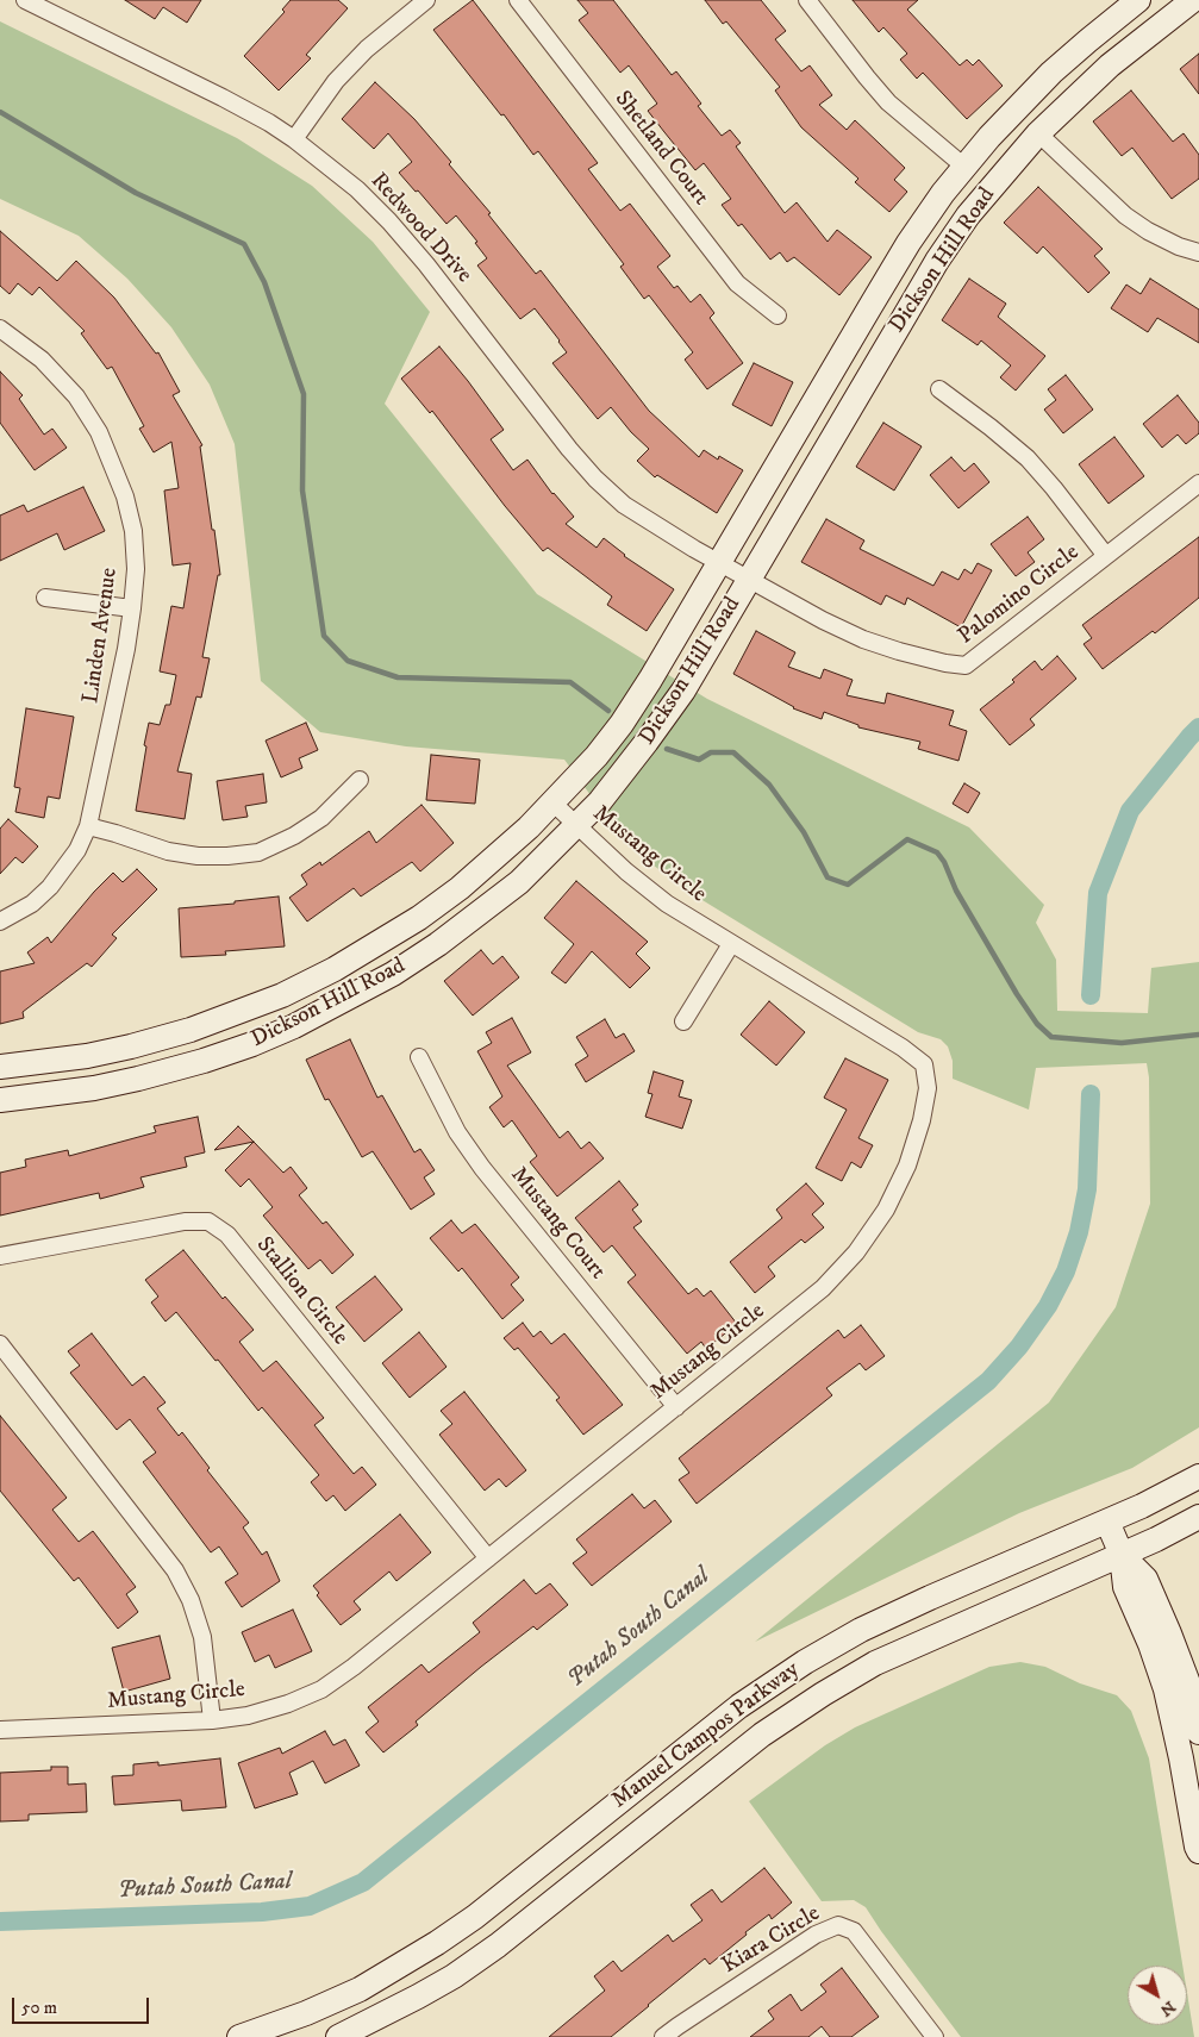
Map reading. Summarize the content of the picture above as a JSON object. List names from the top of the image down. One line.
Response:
{"streets":{"street":["Shetland Court","Redwood Drive","Dickson Hill Road","Palomino Circle","Linden Avenue","Mustang Circle","Mustang Court","Stallion Circle","Manuel Campos Parkway","Kiara Circle"]},"crossings":[["Redwood Drive","Dickson Hill Road"],["Redwood Drive","Palomino Circle"],["Dickson Hill Road","Palomino Circle"],["Dickson Hill Road","Mustang Circle"],["Mustang Circle","Mustang Court"],["Mustang Circle","Stallion Circle"]],"water":["Putah South Canal"],"scale_bar":"50 m","north":"bottom right"}
